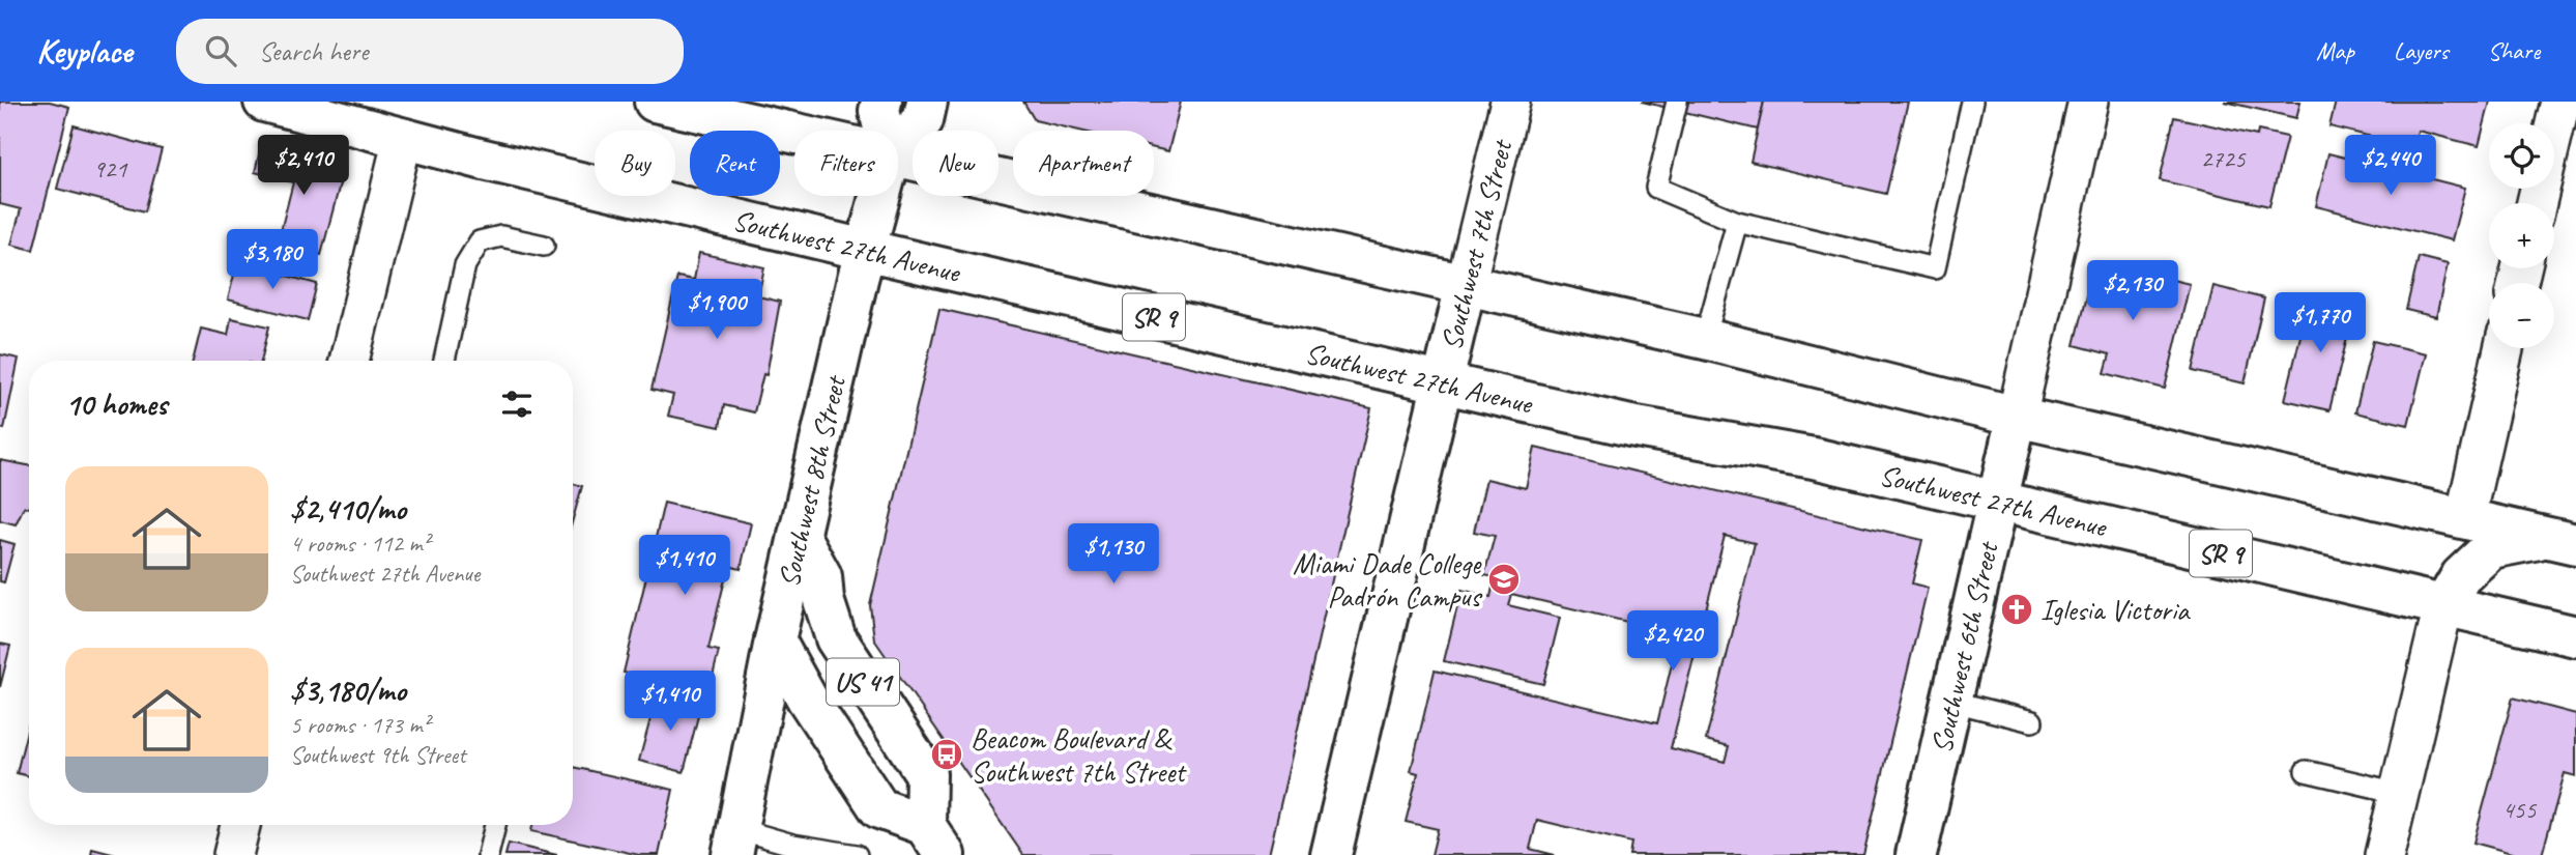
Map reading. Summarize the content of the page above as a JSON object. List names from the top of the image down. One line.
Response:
{"streets":{"main road":["Southwest 27th Avenue","Southwest 7th Street","SR 9","Southwest 8th Street","Southwest 6th Street","US 41"]},"crossings":[["Southwest 27th Avenue","Southwest 7th Street"],["Southwest 27th Avenue","Southwest 8th Street"],["Southwest 27th Avenue","Southwest 6th Street"],["Southwest 8th Street","US 41"]],"places":{"school or university":["Miami Dade College Padrón Campus"],"church":["Iglesia Victoria"],"bus stop":["Beacom Boulevard & Southwest 7th Street"]},"house_numbers":["2725","921","455"],"page":{"header":"Keyplace","search":"Search here","nav":["Map","Layers","Share"],"map_buttons":["+","−"],"chip":["Buy","Rent","Filters","New","Apartment"],"price":["$2,410","$2,440","$3,180","$2,130","$1,900","$1,770","$1,130","$1,410","$2,420","$1,410"],"heading":"10 homes","list":[{"name":"$2,410/mo","note":"4 rooms · 112 m² · Southwest 27th Avenue"},{"name":"$3,180/mo","note":"5 rooms · 173 m² · Southwest 9th Street"}]}}
